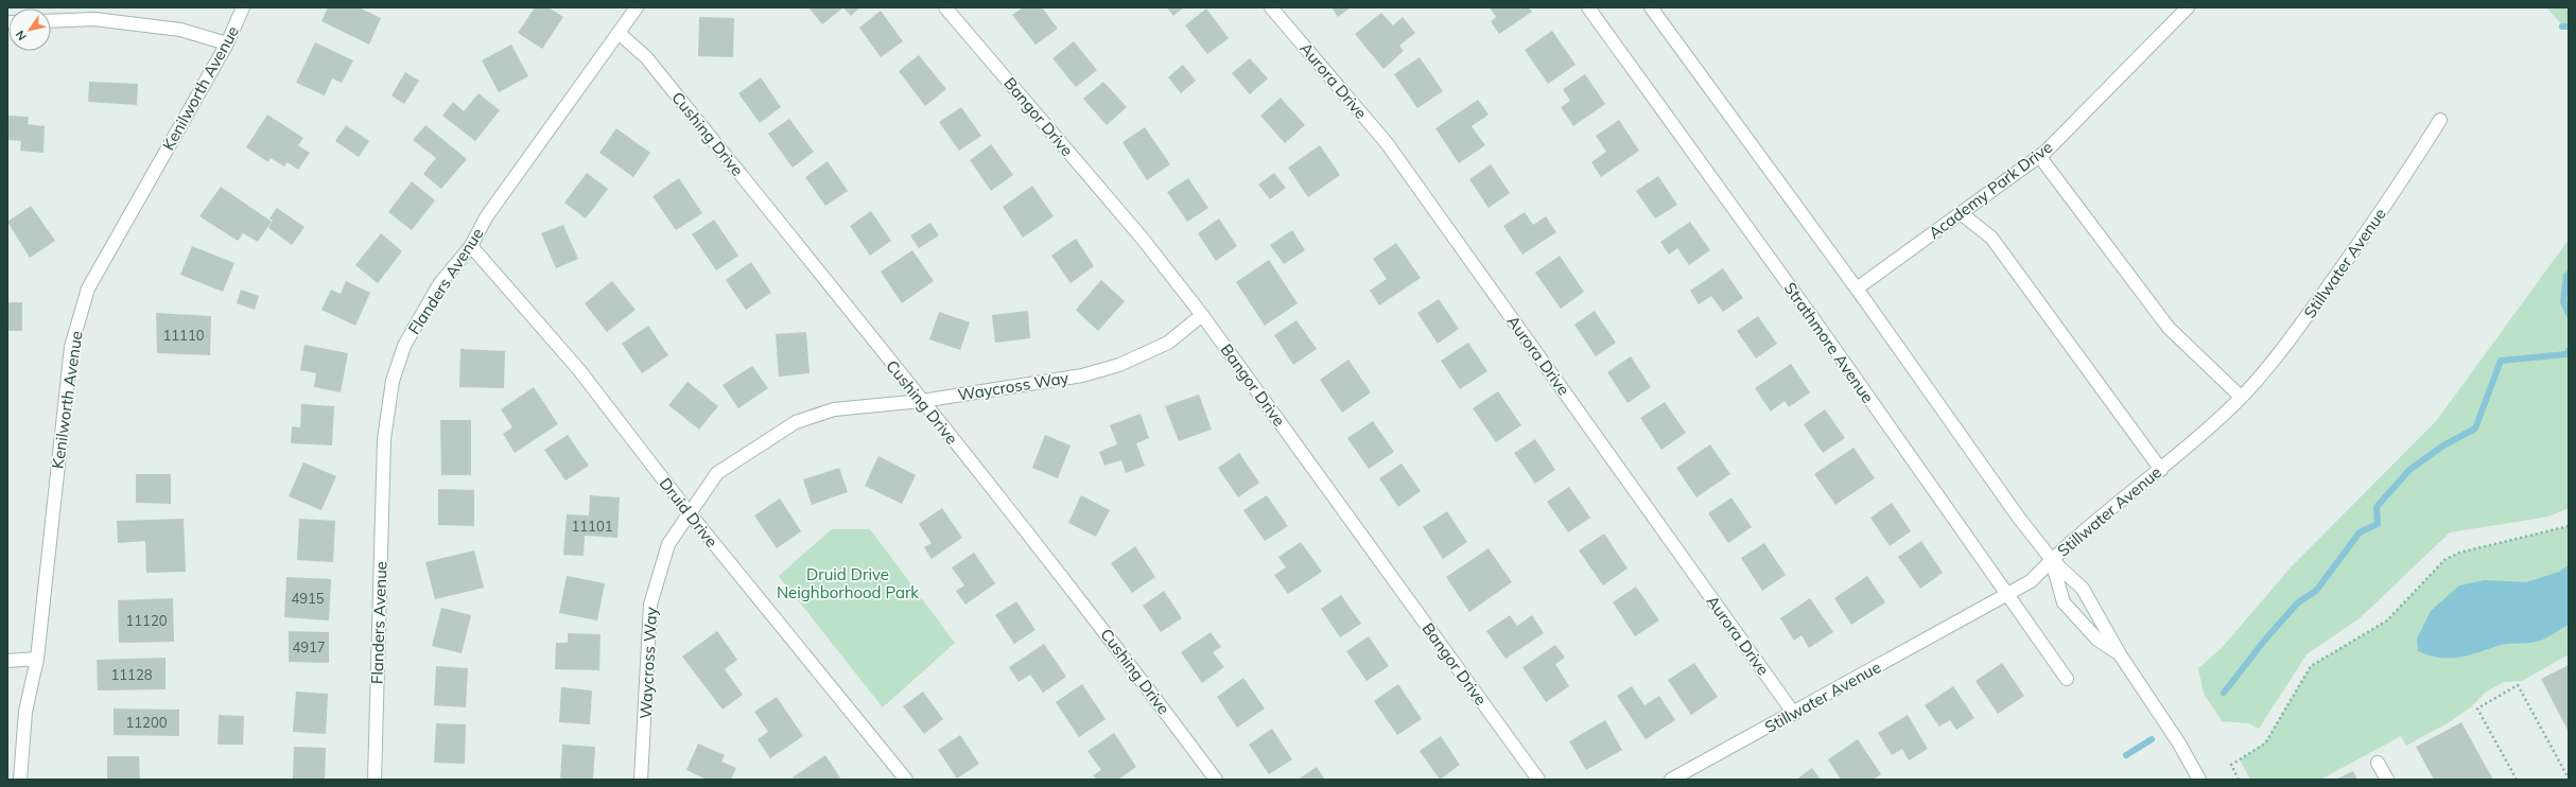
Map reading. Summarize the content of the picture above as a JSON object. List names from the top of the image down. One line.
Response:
{"streets":{"street":["Aurora Drive","Kenilworth Avenue","Bangor Drive","Cushing Drive","Academy Park Drive","Stillwater Avenue","Flanders Avenue","Strathmore Avenue","Waycross Way","Druid Drive"]},"crossings":[["Aurora Drive","Stillwater Avenue"],["Bangor Drive","Waycross Way"],["Cushing Drive","Flanders Avenue"],["Cushing Drive","Waycross Way"],["Stillwater Avenue","Strathmore Avenue"],["Flanders Avenue","Druid Drive"],["Waycross Way","Druid Drive"]],"parks":["Druid Drive Neighborhood Park"],"house_numbers":["11110","11101","4915","11120","4917","11128","11200"],"north":"bottom left"}
